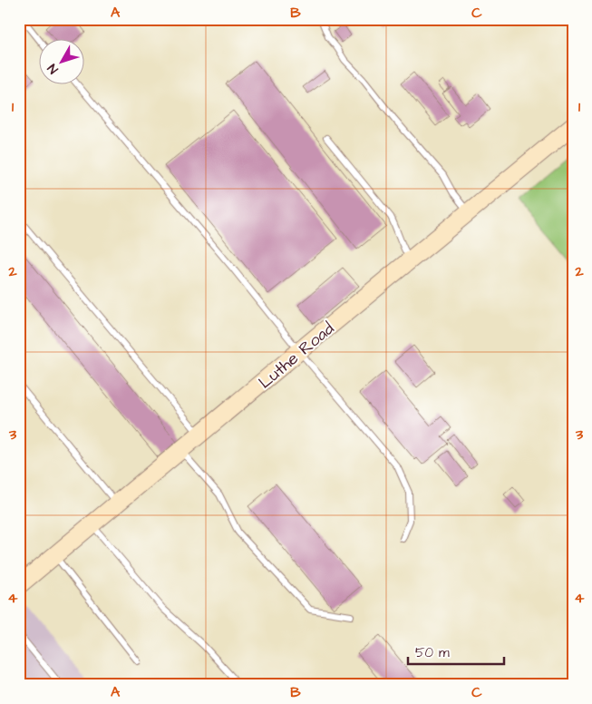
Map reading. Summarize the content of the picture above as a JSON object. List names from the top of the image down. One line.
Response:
{"streets":{"street":["Luthe Road"]},"scale_bar":"50 m","north":"bottom left","grid":{"columns":["A","B","C"],"rows":["1","2","3","4"]}}
